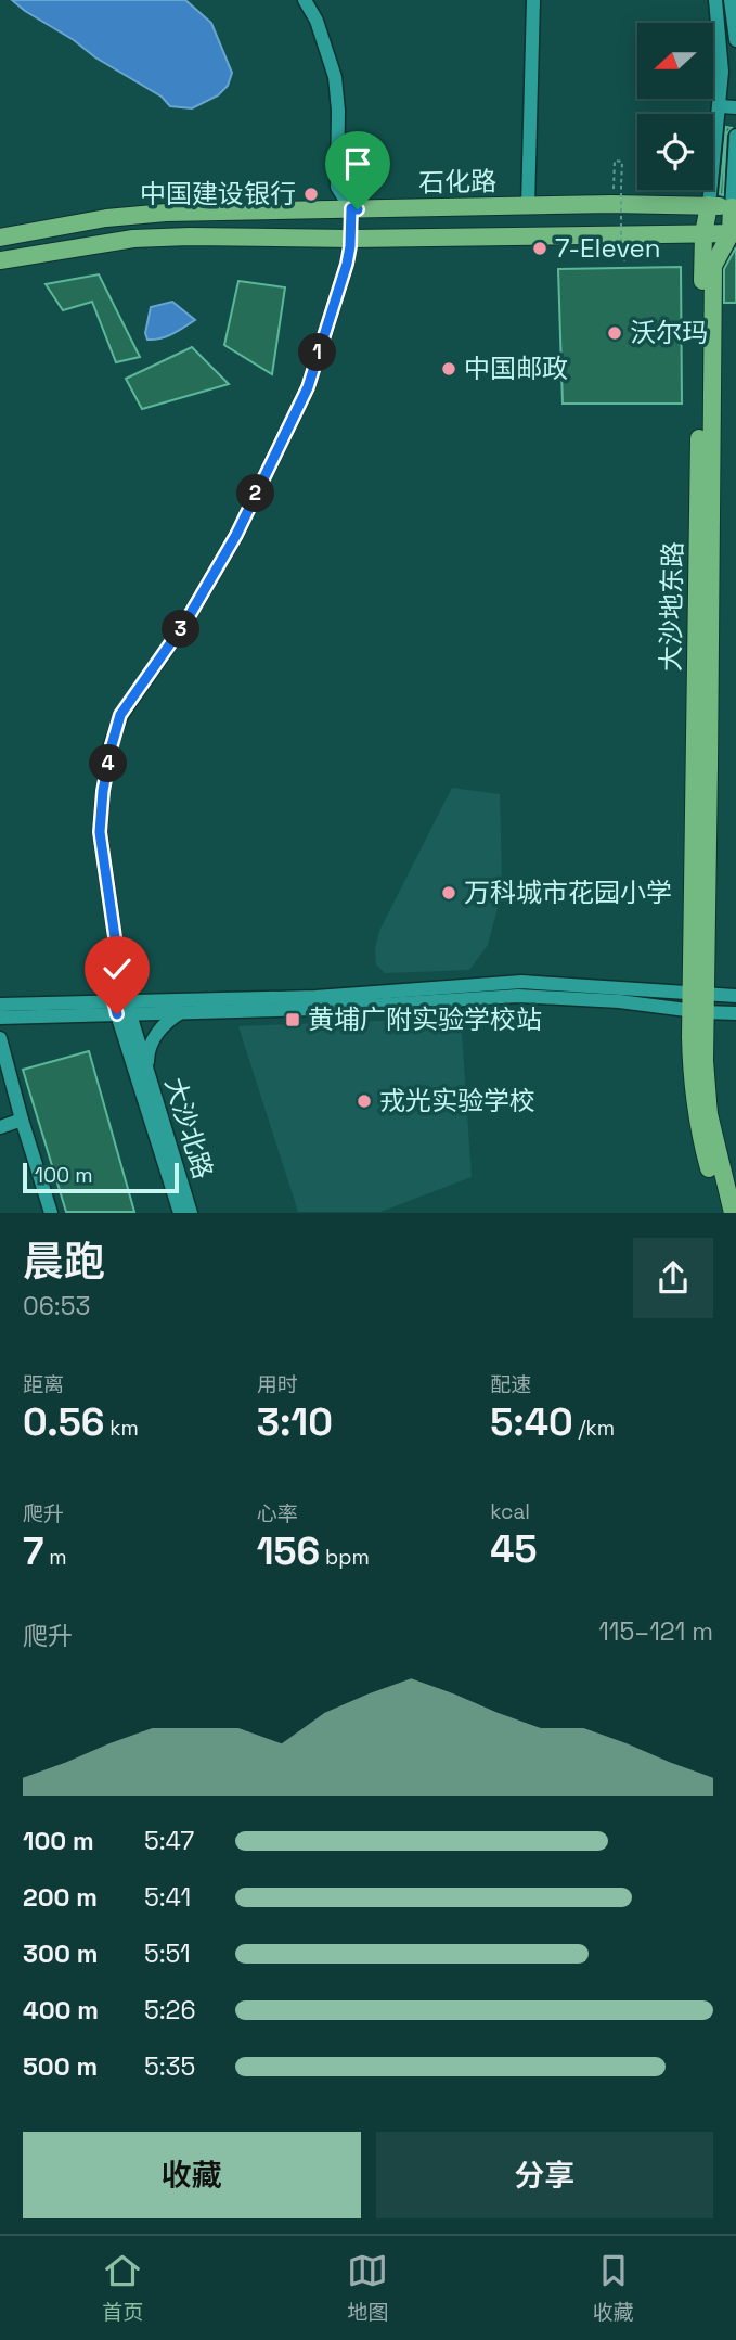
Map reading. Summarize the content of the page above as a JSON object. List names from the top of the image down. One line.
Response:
{"streets":{"main road":["石化路","大沙地东路"],"street":["大沙北路"]},"crossings":[["石化路","大沙地东路"],["石化路","大沙北路"]],"places":{"other":["中国建设银行","7-Eleven","沃尔玛","中国邮政","万科城市花园小学","戎光实验学校"],"transit":["黄埔广附实验学校站"]},"scale_bar":"100 m","north":"left","page":{"pins":["1","2","3","4"],"scale":"100 m","heading":["晨跑","06:53"],"stats":[["距离","0.56 km"],["用时","3:10"],["配速","5:40 /km"],["爬升","7 m"],["心率","156 bpm"],["kcal","45"]],"chart":["爬升","115–121 m"],"list":[{"name":"100 m","note":"5:47"},{"name":"200 m","note":"5:41"},{"name":"300 m","note":"5:51"},{"name":"400 m","note":"5:26"},{"name":"500 m","note":"5:35"}],"buttons":["收藏","分享"],"tabs":["首页","地图","收藏"]}}
